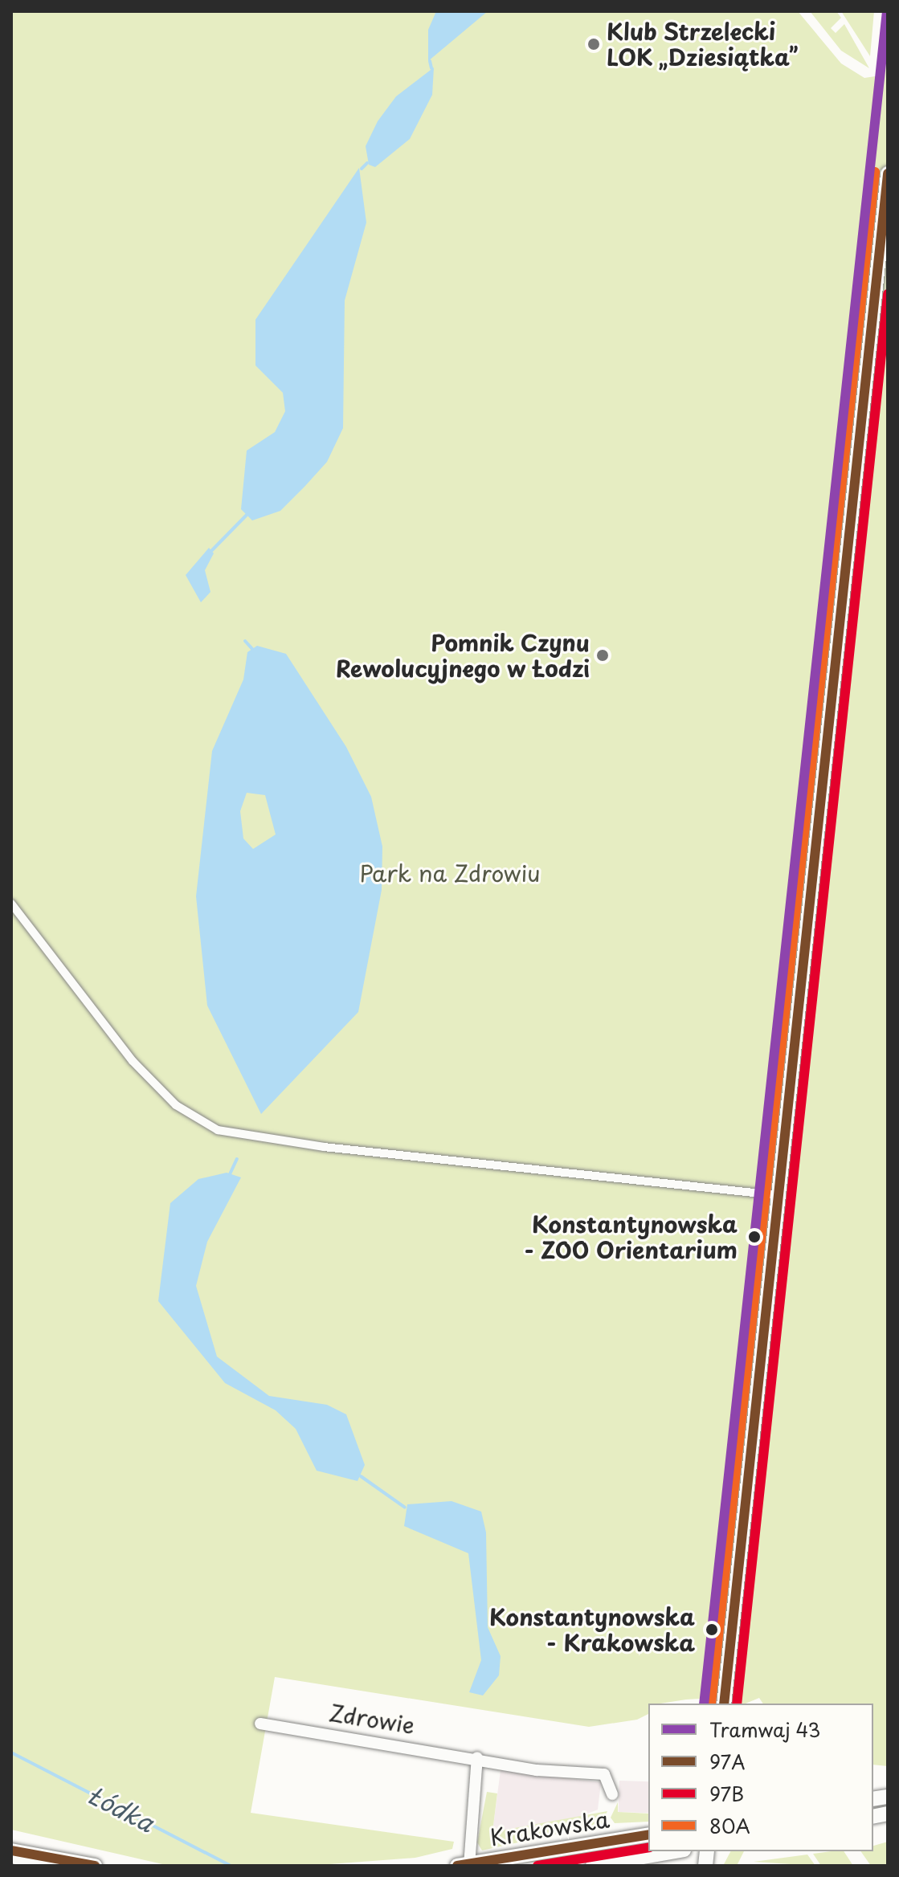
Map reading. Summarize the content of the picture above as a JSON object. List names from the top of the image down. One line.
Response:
{"streets":{"main road":["Krakowska"],"street":["Zdrowie"]},"water":["Łódka"],"parks":["Park na Zdrowiu"],"places":["Klub Strzelecki LOK „Dziesiątka”","Pomnik Czynu Rewolucyjnego w Łodzi","Konstantynowska - ZOO Orientarium","Konstantynowska - Krakowska"],"lines":["tram line 43","transit line 80A","transit line 97A","transit line 97B"],"legend":["Tramwaj 43","97A","97B","80A"]}
